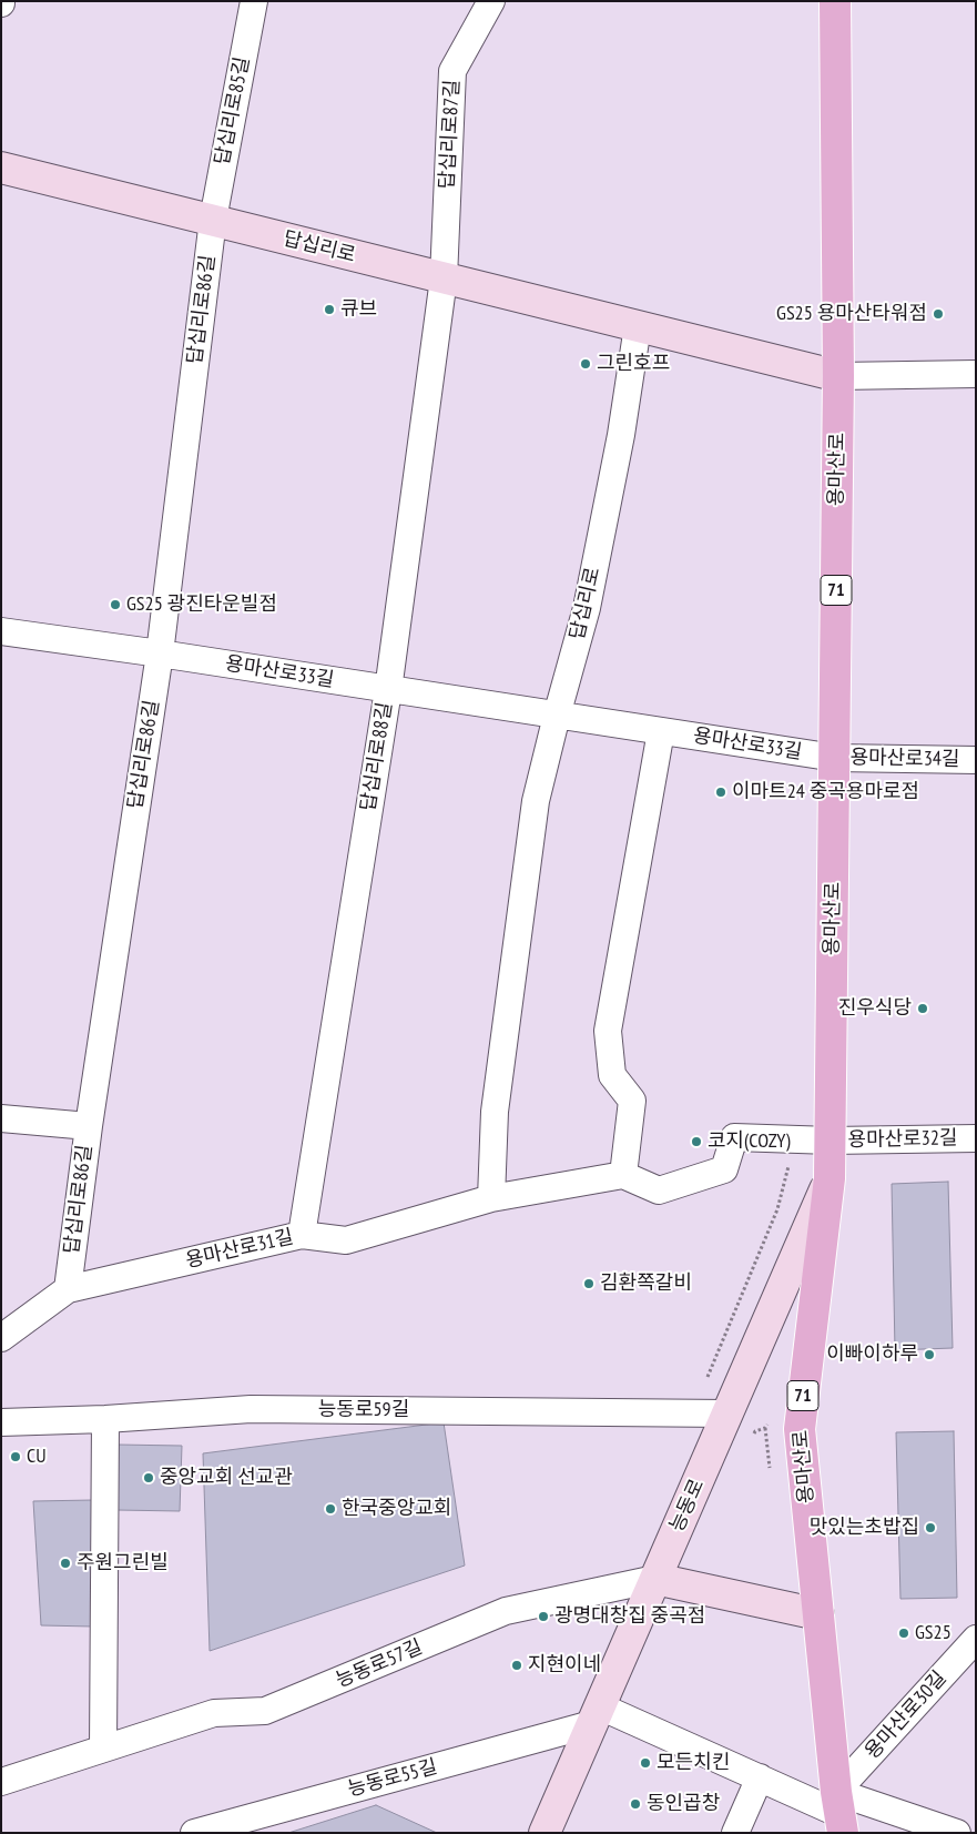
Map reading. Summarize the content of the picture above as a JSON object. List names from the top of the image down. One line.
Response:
{"streets":{"main road":["용마산로","71"],"street":["답십리로85길","답십리로87길","답십리로","답십리로86길","용마산로33길","답십리로88길","용마산로34길","용마산로32길","용마산로31길","능동로59길","능동로","능동로57길","용마산로30길","능동로55길"]},"crossings":[["답십리로85길","답십리로"],["답십리로85길","답십리로86길"],["답십리로87길","답십리로"],["답십리로87길","답십리로88길"],["답십리로","답십리로86길"],["답십리로","용마산로"],["답십리로","용마산로33길"],["답십리로","답십리로88길"],["답십리로86길","용마산로33길"],["답십리로86길","용마산로31길"],["용마산로","용마산로33길"],["용마산로","용마산로34길"],["용마산로","용마산로32길"],["용마산로","능동로"],["용마산로","용마산로30길"],["용마산로33길","답십리로88길"],["용마산로33길","용마산로34길"],["답십리로88길","용마산로31길"],["능동로59길","능동로"],["능동로","능동로57길"],["능동로","능동로55길"]],"places":["큐브","GS25 용마산타워점","그린호프","GS25 광진타운빌점","이마트24 중곡용마로점","진우식당","코지(COZY)","김환쪽갈비","이빠이하루","CU","중앙교회 선교관","한국중앙교회","맛있는초밥집","주원그린빌","광명대창집 중곡점","GS25","지현이네","모든치킨","동인곱창"]}
